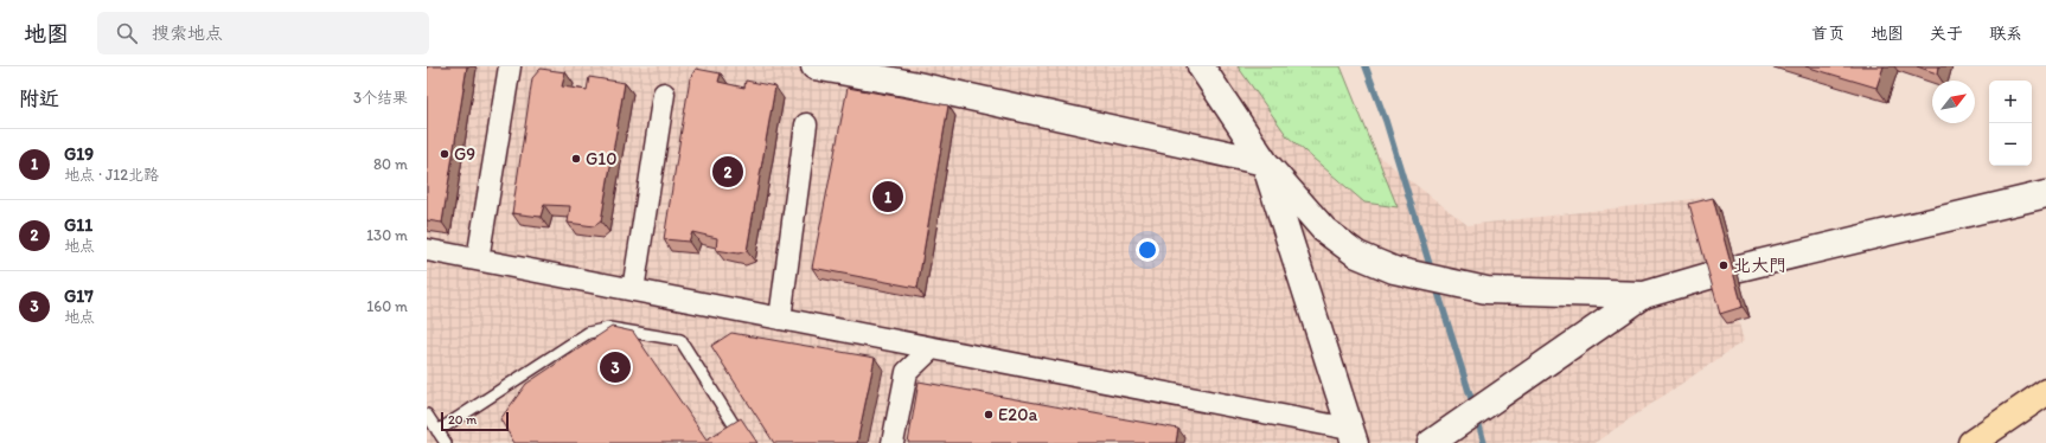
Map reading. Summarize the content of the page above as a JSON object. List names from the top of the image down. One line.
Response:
{"places":["G9","G10","北大門","E20a"],"scale_bar":"20 m","north":"top right","page":{"header":"地图","search":"搜索地点","nav":["首页","地图","关于","联系"],"heading":["附近","3个结果"],"map_buttons":["+","−"],"list":[{"mark":"1","name":"G19","note":"地点 · J12北路","value":"80 m"},{"mark":"2","name":"G11","note":"地点","value":"130 m"},{"mark":"3","name":"G17","note":"地点","value":"160 m"}],"pins":["2","1","3"],"scale":"20 m"}}
